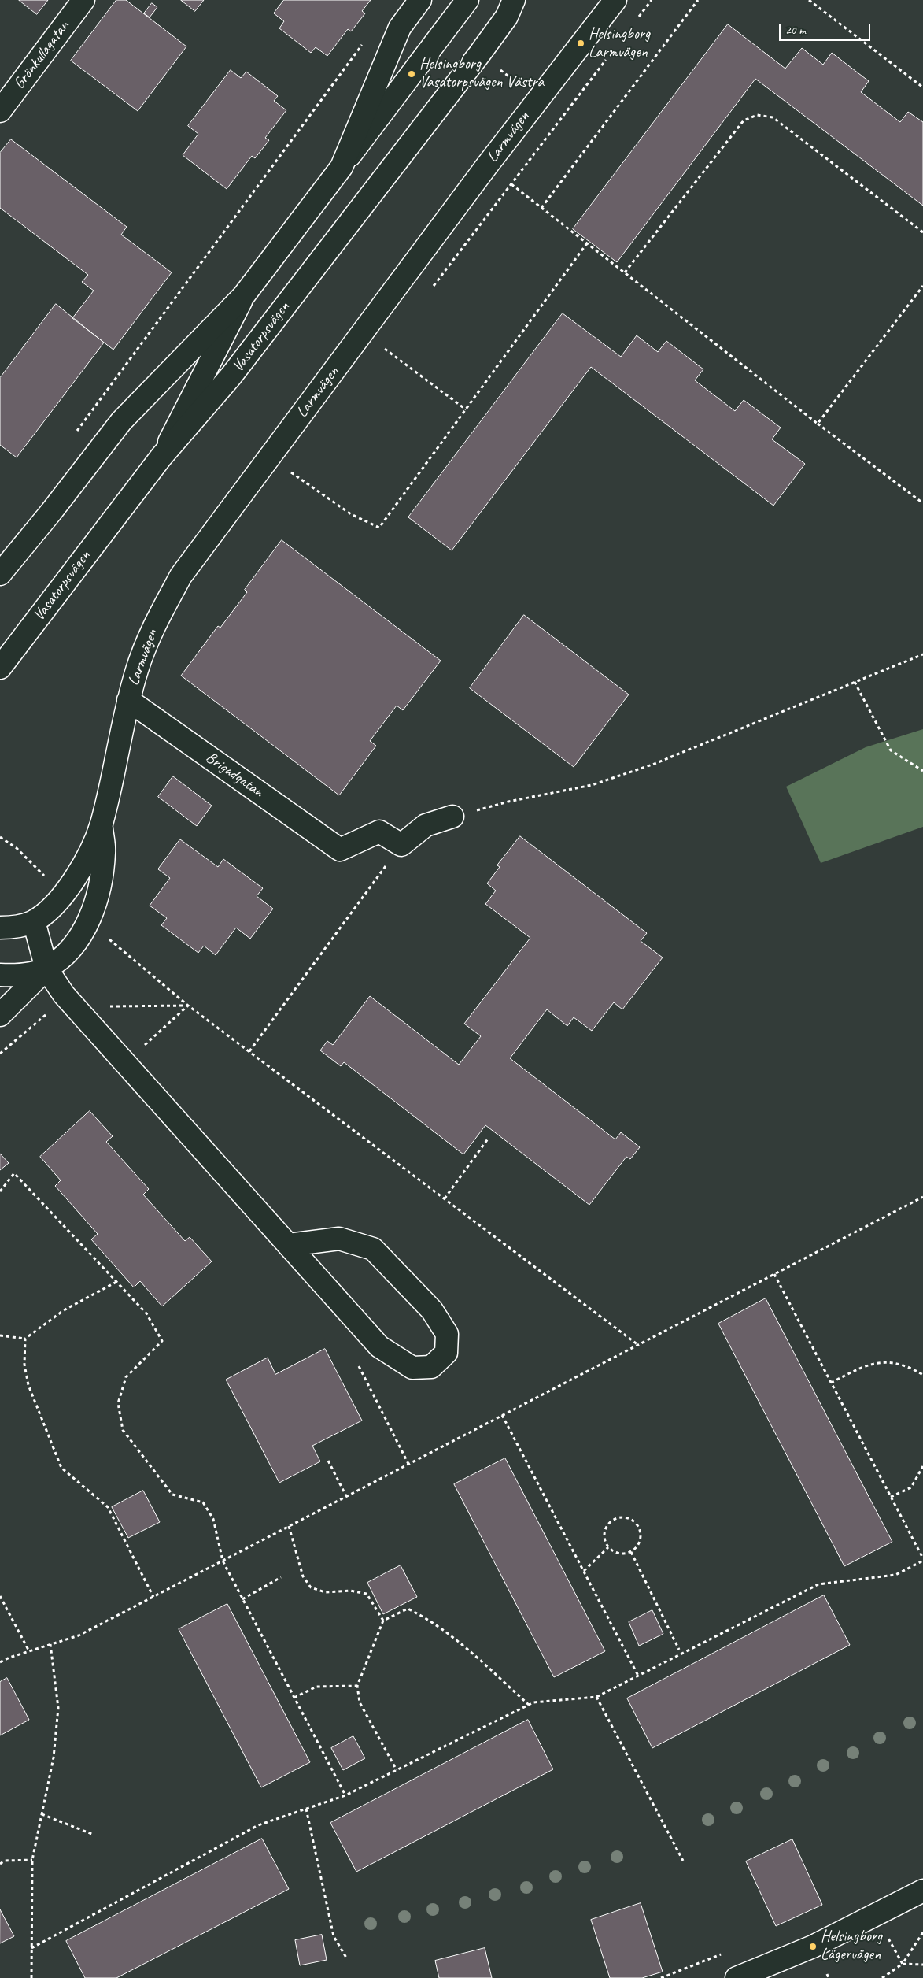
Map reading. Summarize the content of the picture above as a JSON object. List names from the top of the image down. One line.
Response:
{"streets":{"street":["Grönkullagatan","Larmvägen","Vasatorpsvägen","Brigadgatan"]},"crossings":[["Larmvägen","Brigadgatan"]],"places":["Helsingborg Larmvägen","Helsingborg Vasatorpsvägen Västra","Helsingborg Lägervägen"],"scale_bar":"20 m"}
